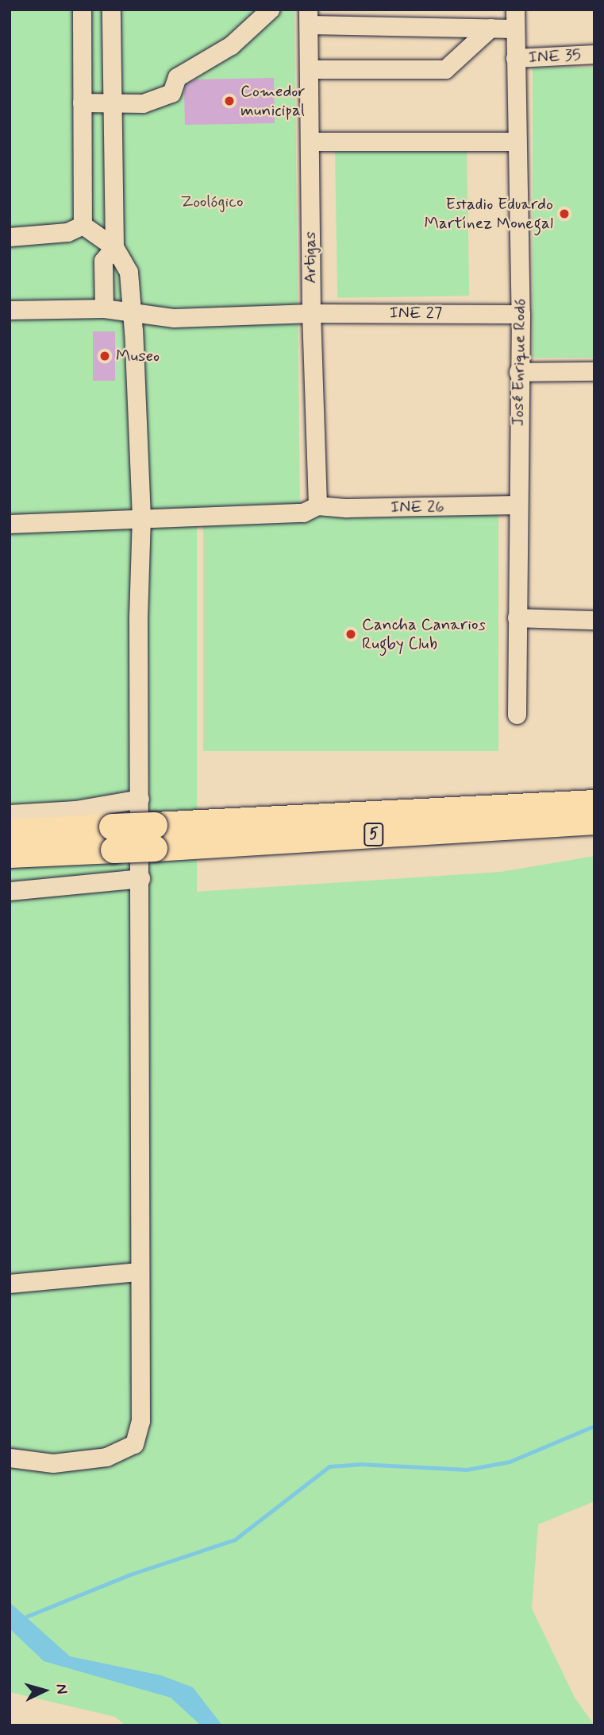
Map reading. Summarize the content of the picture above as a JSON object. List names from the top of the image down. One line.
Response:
{"streets":{"highway":["5"],"street":["INE 35","Artigas","INE 27","José Enrique Rodó","INE 26"]},"crossings":[["INE 35","José Enrique Rodó"],["Artigas","INE 27"],["Artigas","INE 26"],["INE 27","José Enrique Rodó"],["José Enrique Rodó","INE 26"]],"parks":["Zoológico"],"places":["Comedor municipal","Estadio Eduardo Martínez Monegal","Museo","Cancha Canarios Rugby Club"],"north":"right"}
